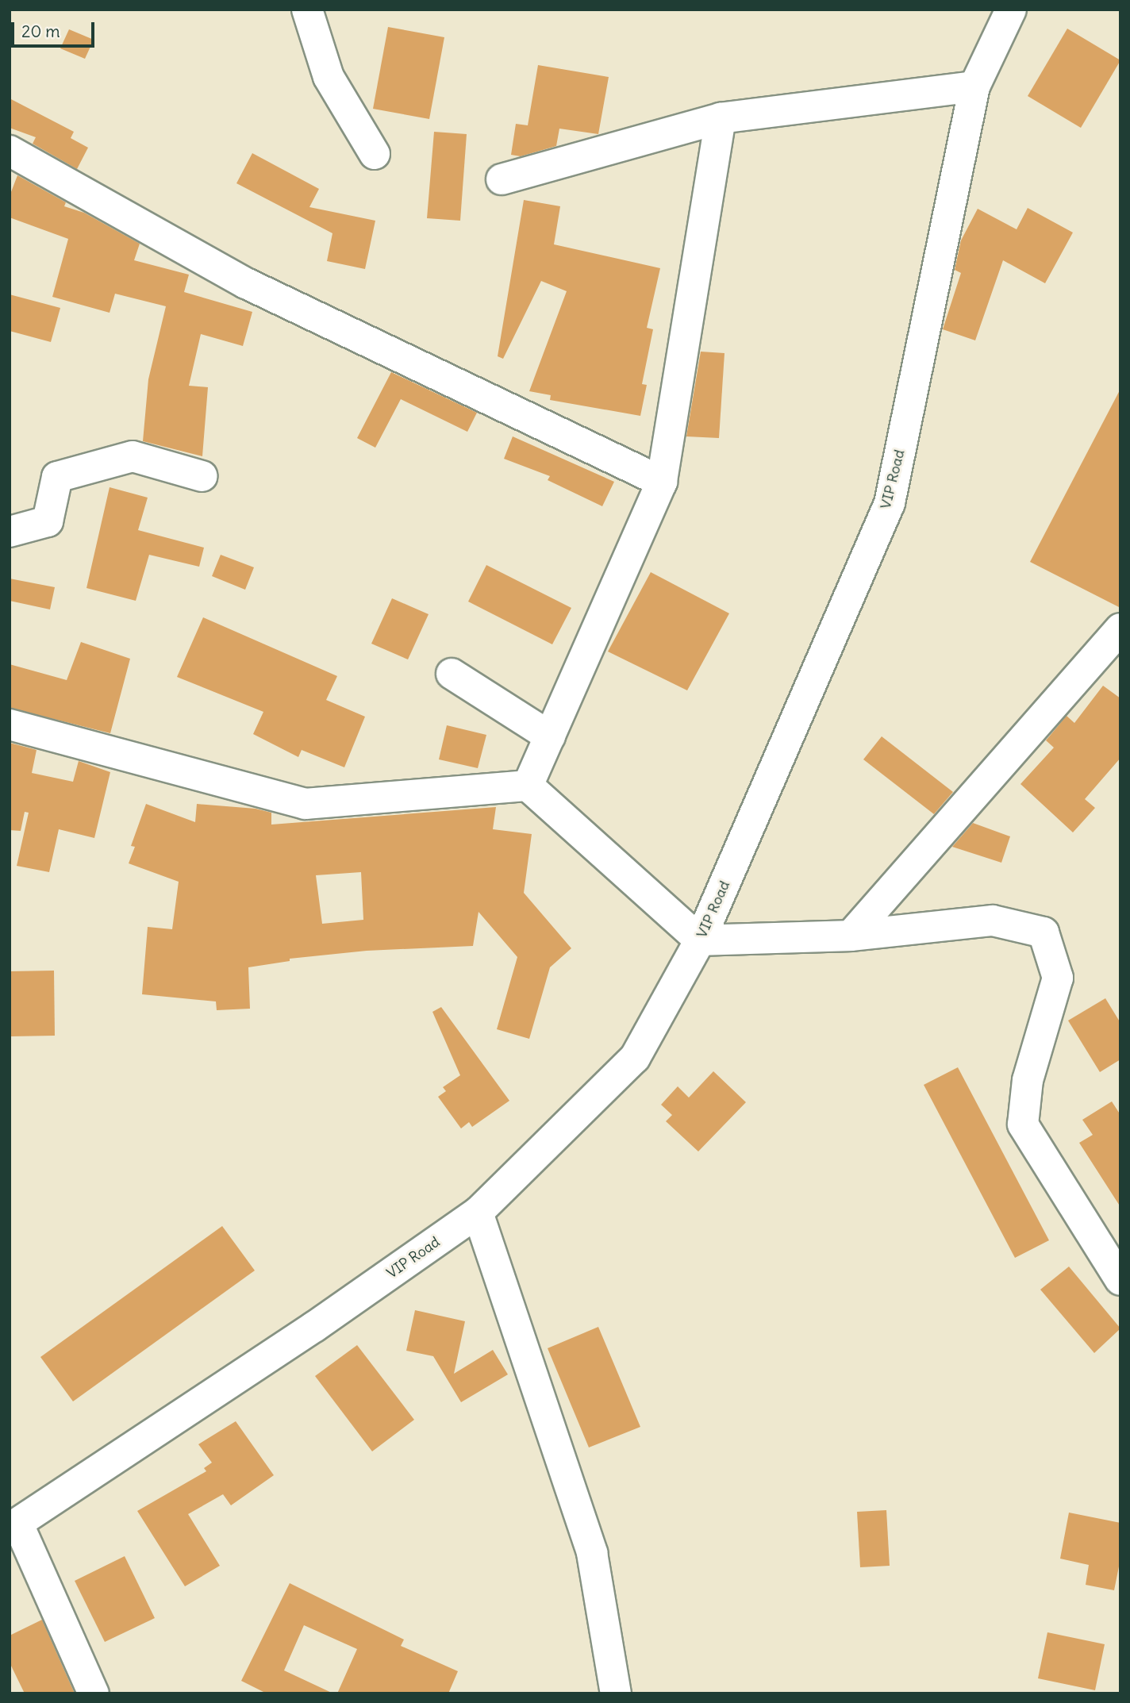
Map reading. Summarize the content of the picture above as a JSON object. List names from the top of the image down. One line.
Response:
{"streets":{"street":["VIP Road"]},"scale_bar":"20 m"}
